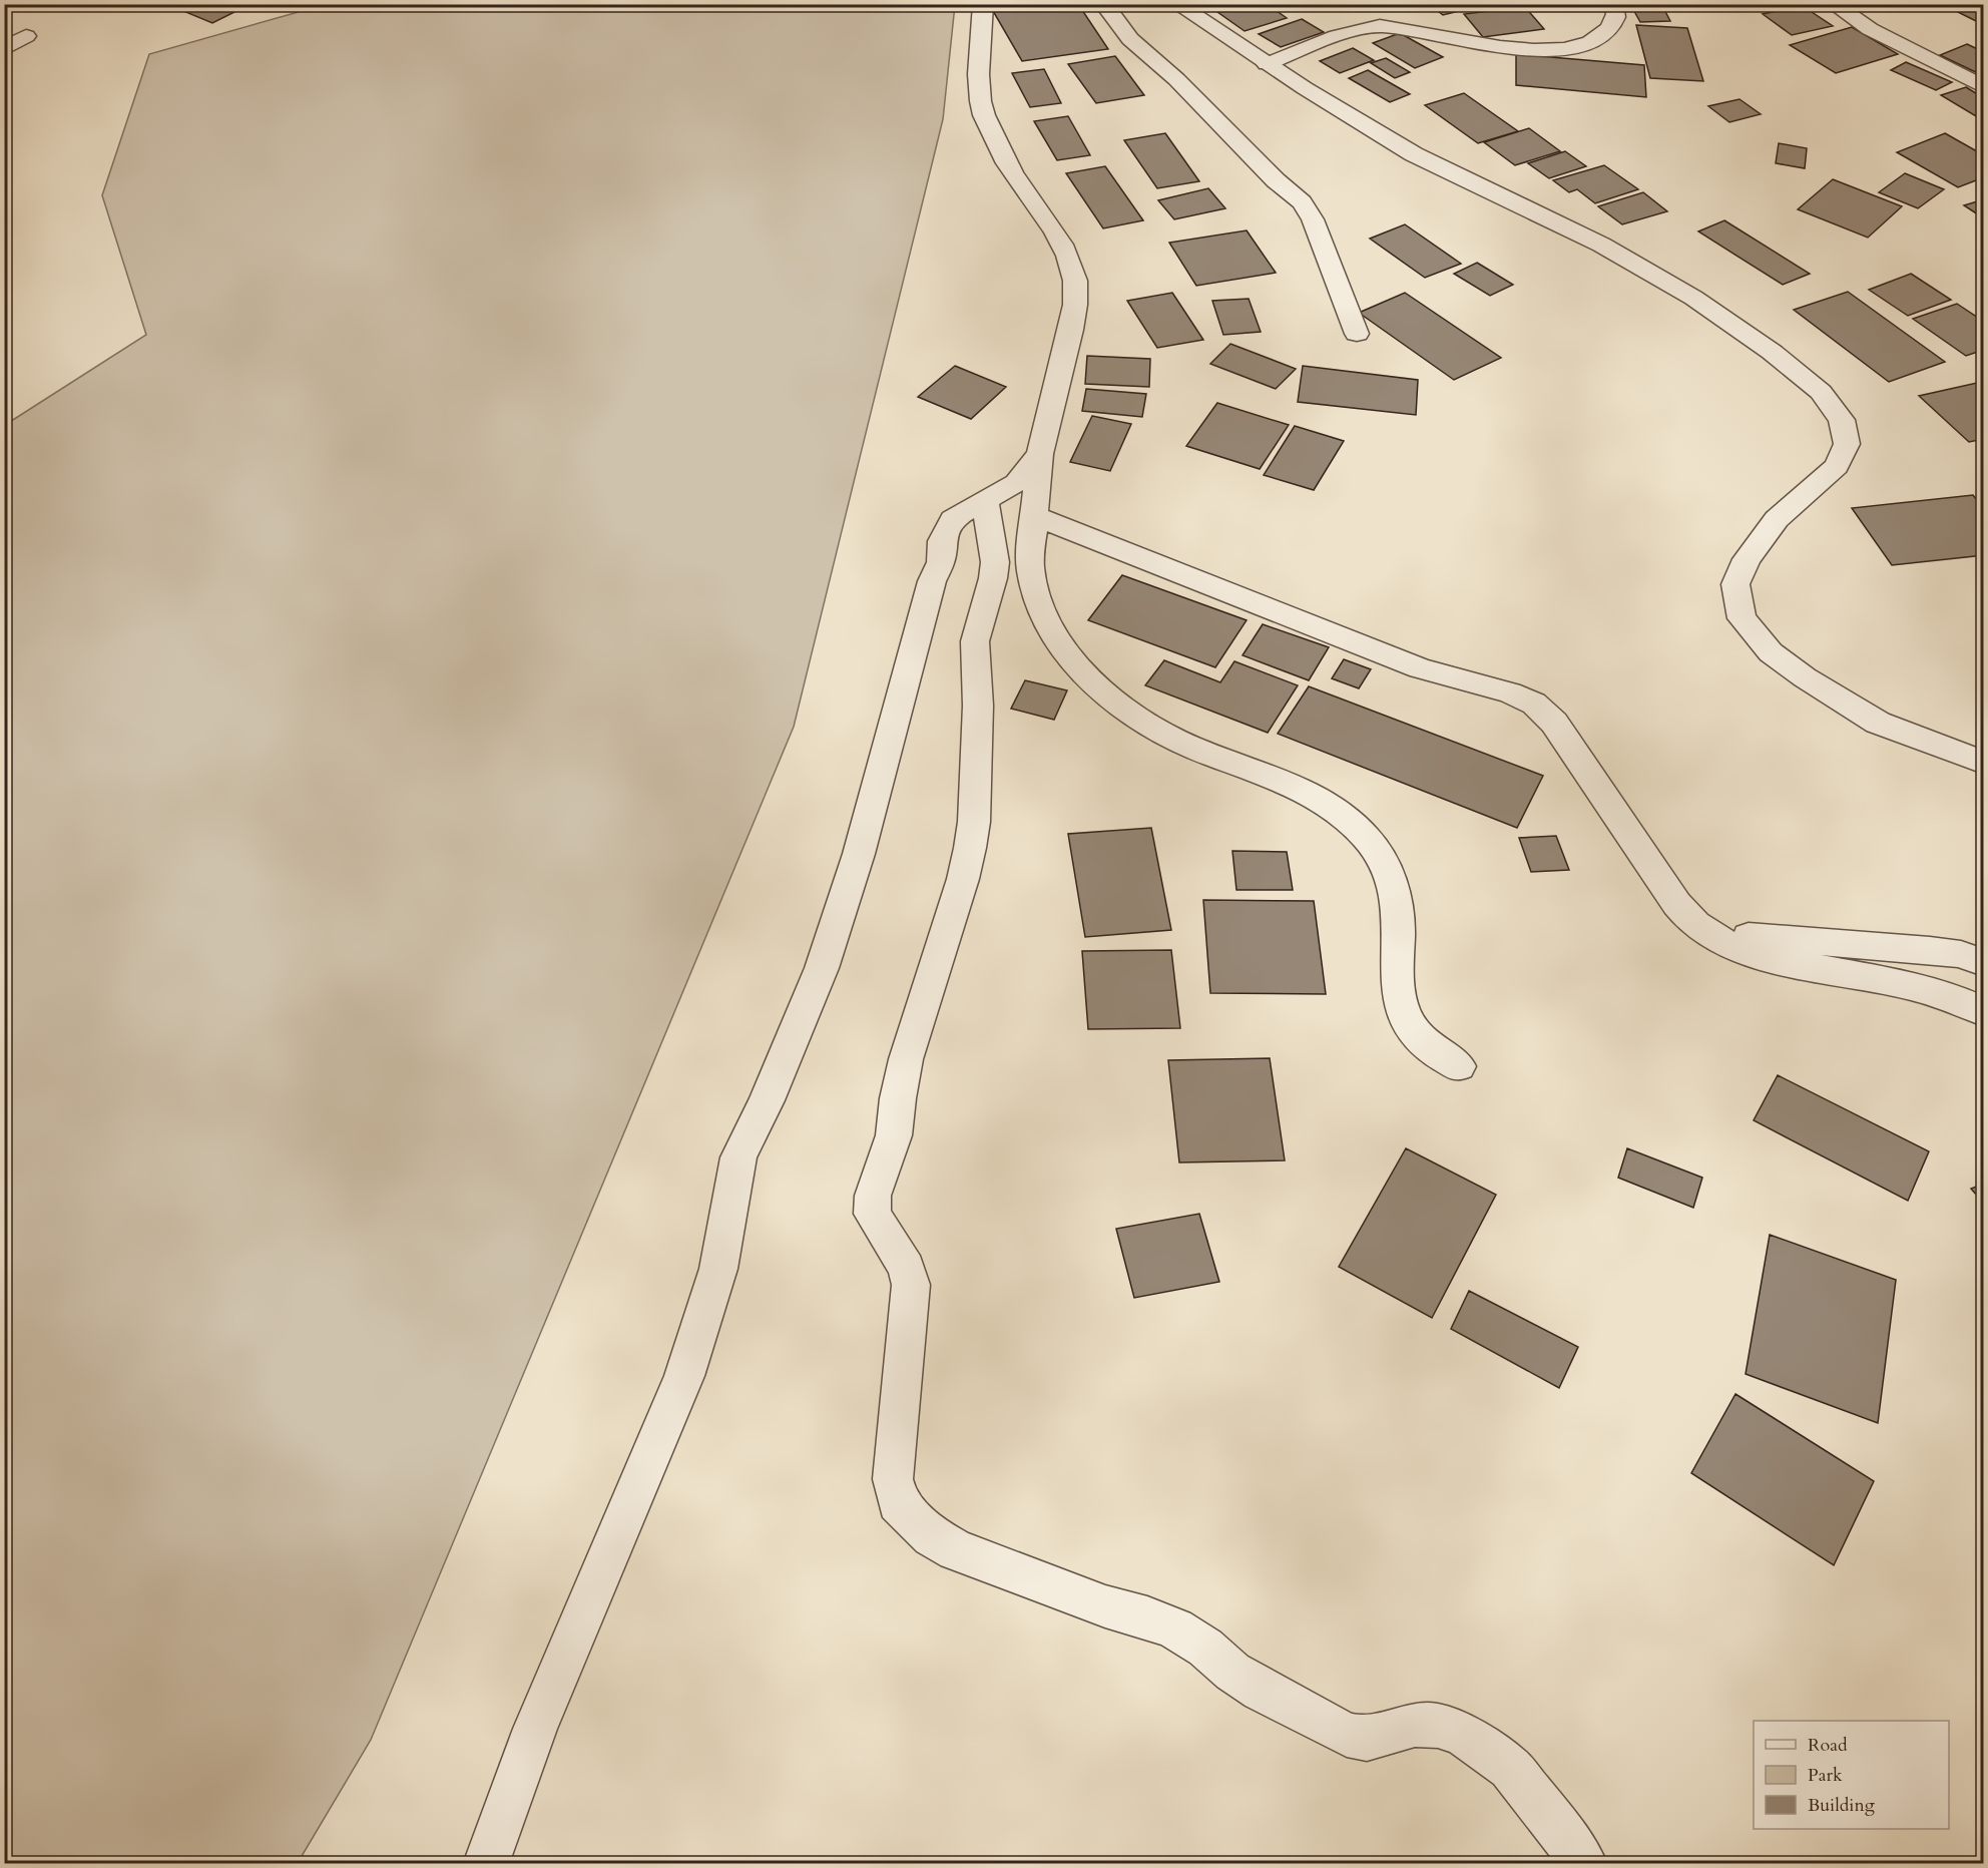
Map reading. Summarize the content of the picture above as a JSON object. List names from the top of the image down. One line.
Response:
{"legend":["Road","Park","Building"]}
